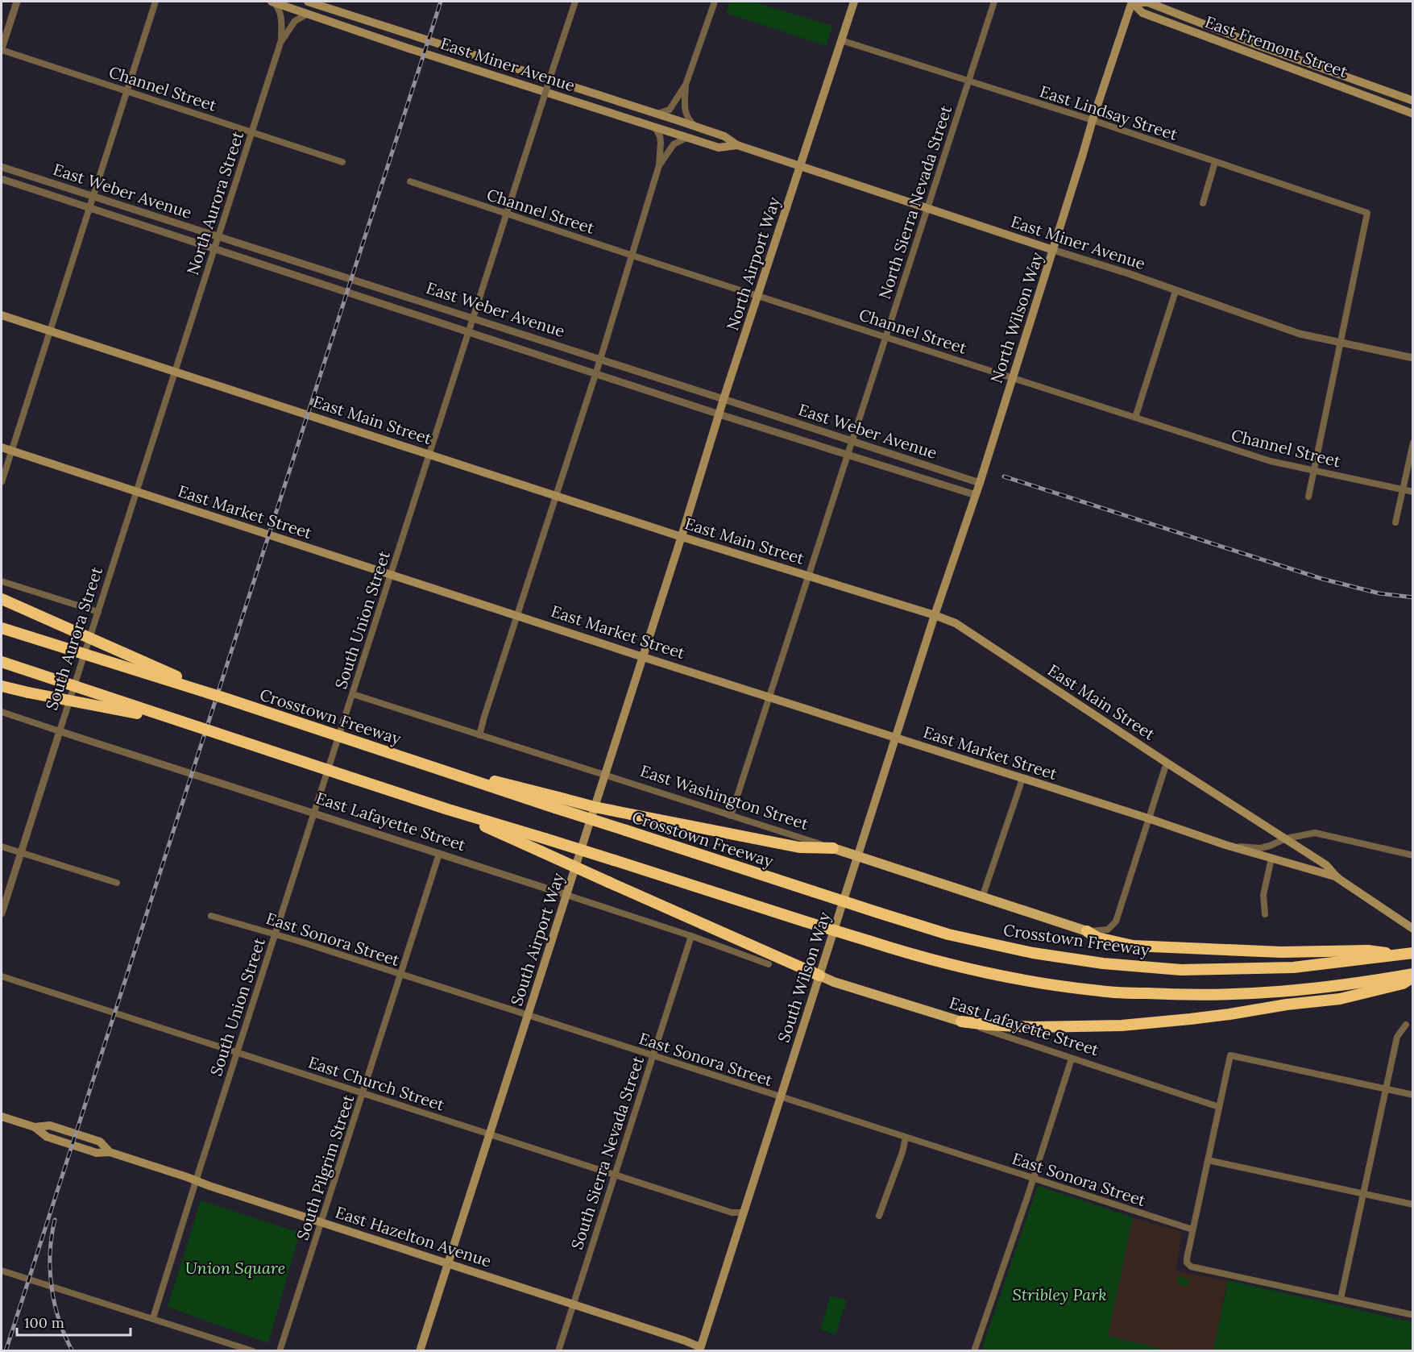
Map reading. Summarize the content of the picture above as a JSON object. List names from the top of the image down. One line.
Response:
{"streets":{"highway":["Crosstown Freeway"],"main road":["East Fremont Street","East Miner Avenue","North Airport Way","North Wilson Way","East Main Street","East Market Street","East Washington Street","East Lafayette Street","South Airport Way","South Wilson Way","East Hazelton Avenue"],"street":["Channel Street","East Lindsay Street","East Weber Avenue","North Sierra Nevada Street","North Aurora Street","South Union Street","South Aurora Street","East Sonora Street","East Church Street","South Sierra Nevada Street","South Pilgrim Street"]},"crossings":[["East Fremont Street","North Wilson Way"],["East Miner Avenue","East Lindsay Street"],["East Miner Avenue","North Sierra Nevada Street"],["East Miner Avenue","North Aurora Street"],["East Miner Avenue","North Airport Way"],["East Miner Avenue","North Wilson Way"],["Channel Street","North Sierra Nevada Street"],["Channel Street","North Aurora Street"],["Channel Street","North Airport Way"],["Channel Street","North Wilson Way"],["Channel Street","South Union Street"],["East Lindsay Street","North Sierra Nevada Street"],["East Lindsay Street","North Airport Way"],["East Lindsay Street","North Wilson Way"],["East Weber Avenue","North Sierra Nevada Street"],["East Weber Avenue","North Aurora Street"],["East Weber Avenue","North Airport Way"],["East Weber Avenue","North Wilson Way"],["East Weber Avenue","South Union Street"],["North Sierra Nevada Street","East Main Street"],["North Aurora Street","East Main Street"],["North Aurora Street","South Aurora Street"],["North Airport Way","East Main Street"],["North Airport Way","South Airport Way"],["North Wilson Way","East Main Street"],["North Wilson Way","South Wilson Way"],["East Main Street","East Market Street"],["East Main Street","South Union Street"],["East Main Street","South Aurora Street"],["East Main Street","South Airport Way"],["East Main Street","South Wilson Way"],["East Market Street","South Union Street"],["East Market Street","South Aurora Street"],["East Market Street","South Airport Way"],["East Market Street","South Wilson Way"],["South Union Street","East Washington Street"],["South Union Street","East Lafayette Street"],["South Union Street","East Sonora Street"],["South Union Street","East Church Street"],["South Union Street","East Hazelton Avenue"],["South Aurora Street","East Lafayette Street"],["East Washington Street","South Airport Way"],["East Washington Street","South Wilson Way"],["East Lafayette Street","South Airport Way"],["East Lafayette Street","South Wilson Way"],["East Lafayette Street","South Sierra Nevada Street"],["East Lafayette Street","South Pilgrim Street"],["East Sonora Street","South Airport Way"],["East Sonora Street","South Wilson Way"],["East Sonora Street","South Sierra Nevada Street"],["East Sonora Street","South Pilgrim Street"],["South Airport Way","East Church Street"],["South Airport Way","East Hazelton Avenue"],["South Wilson Way","East Church Street"],["South Wilson Way","East Hazelton Avenue"],["East Church Street","South Sierra Nevada Street"],["East Church Street","South Pilgrim Street"],["South Sierra Nevada Street","East Hazelton Avenue"],["South Pilgrim Street","East Hazelton Avenue"]],"parks":["Union Square","Stribley Park"],"scale_bar":"100 m"}
